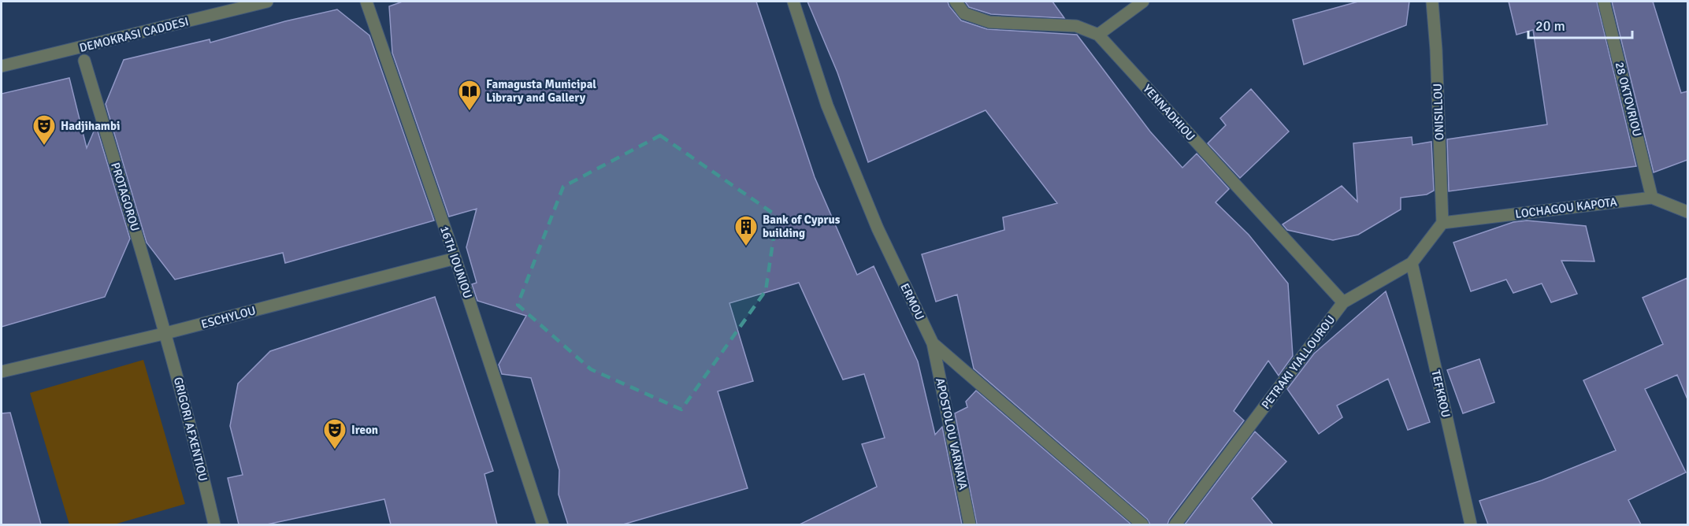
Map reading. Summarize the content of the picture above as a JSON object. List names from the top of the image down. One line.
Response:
{"streets":{"street":["DEMOKRASI CADDESI","28 OKTOVRIOU","ONISILLOU","YENNADHIOU","PROTAGOROU","LOCHAGOU KAPOTA","16TH IOUNIOU","ERMOU","ESCHYLOU","PETRAKI YIALLOUROU","TEFKROU","GRIGORI AFXENTIOU","APOSTOLOU VARNAVA"]},"crossings":[["28 OKTOVRIOU","LOCHAGOU KAPOTA"],["ONISILLOU","LOCHAGOU KAPOTA"],["ONISILLOU","PETRAKI YIALLOUROU"],["YENNADHIOU","PETRAKI YIALLOUROU"],["PROTAGOROU","ESCHYLOU"],["PROTAGOROU","GRIGORI AFXENTIOU"],["LOCHAGOU KAPOTA","PETRAKI YIALLOUROU"],["16TH IOUNIOU","ESCHYLOU"],["ERMOU","APOSTOLOU VARNAVA"],["ESCHYLOU","GRIGORI AFXENTIOU"],["PETRAKI YIALLOUROU","TEFKROU"]],"places":{"library":["Famagusta Municipal Library and Gallery"],"theatre":["Hadjihambi","Ireon"],"building":["Bank of Cyprus building"]},"scale_bar":"20 m"}
